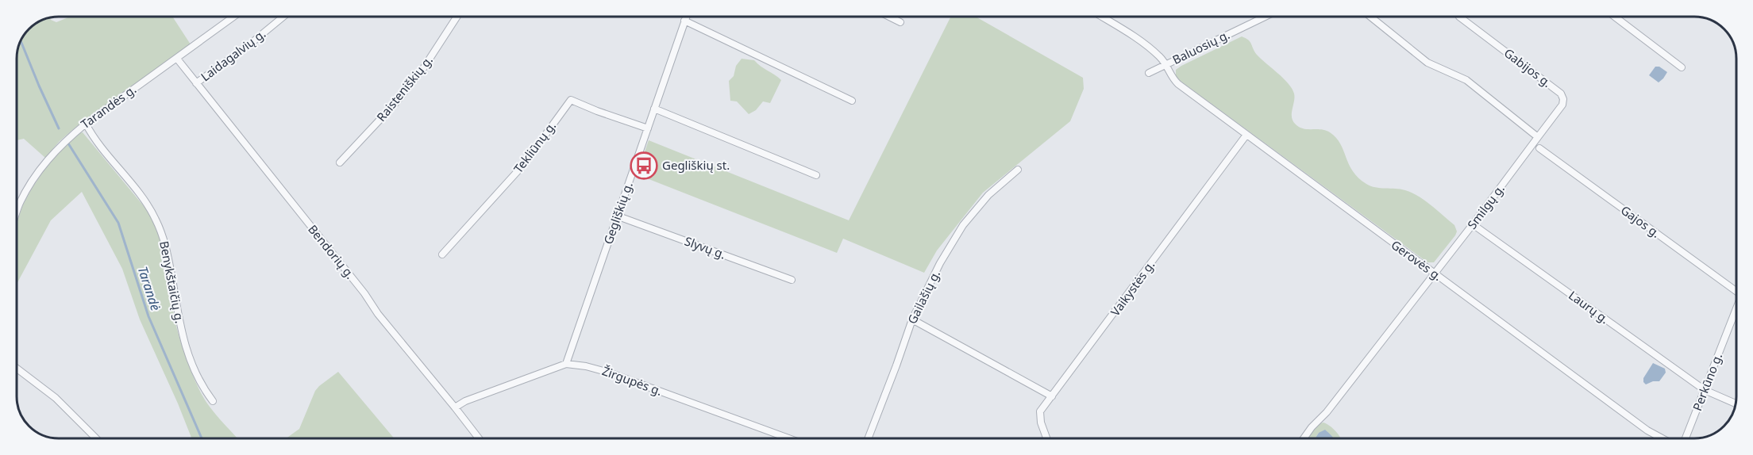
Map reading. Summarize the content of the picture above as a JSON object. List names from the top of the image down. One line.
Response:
{"streets":{"street":["Baluosių g.","Laidagalvių g.","Gabijos g.","Raisteniškių g.","Tarandės g.","Tekliūnų g.","Smilgų g.","Gegliškių g.","Gajos g.","Slyvų g.","Bendorių g.","Gerovės g.","Benykštaičių g.","Vaikystės g.","Gailašių g.","Laurų g.","Žirgupės g.","Perkūno g."]},"crossings":[["Baluosių g.","Gerovės g."],["Laidagalvių g.","Bendorių g."],["Gabijos g.","Smilgų g."],["Tarandės g.","Bendorių g."],["Tarandės g.","Benykštaičių g."],["Tekliūnų g.","Gegliškių g."],["Smilgų g.","Gerovės g."],["Smilgų g.","Laurų g."],["Gegliškių g.","Slyvų g."],["Gegliškių g.","Žirgupės g."],["Bendorių g.","Žirgupės g."],["Gerovės g.","Vaikystės g."],["Laurų g.","Perkūno g."]],"water":["Tarandė"],"places":{"bus stop":["Gegliškių st."]}}
